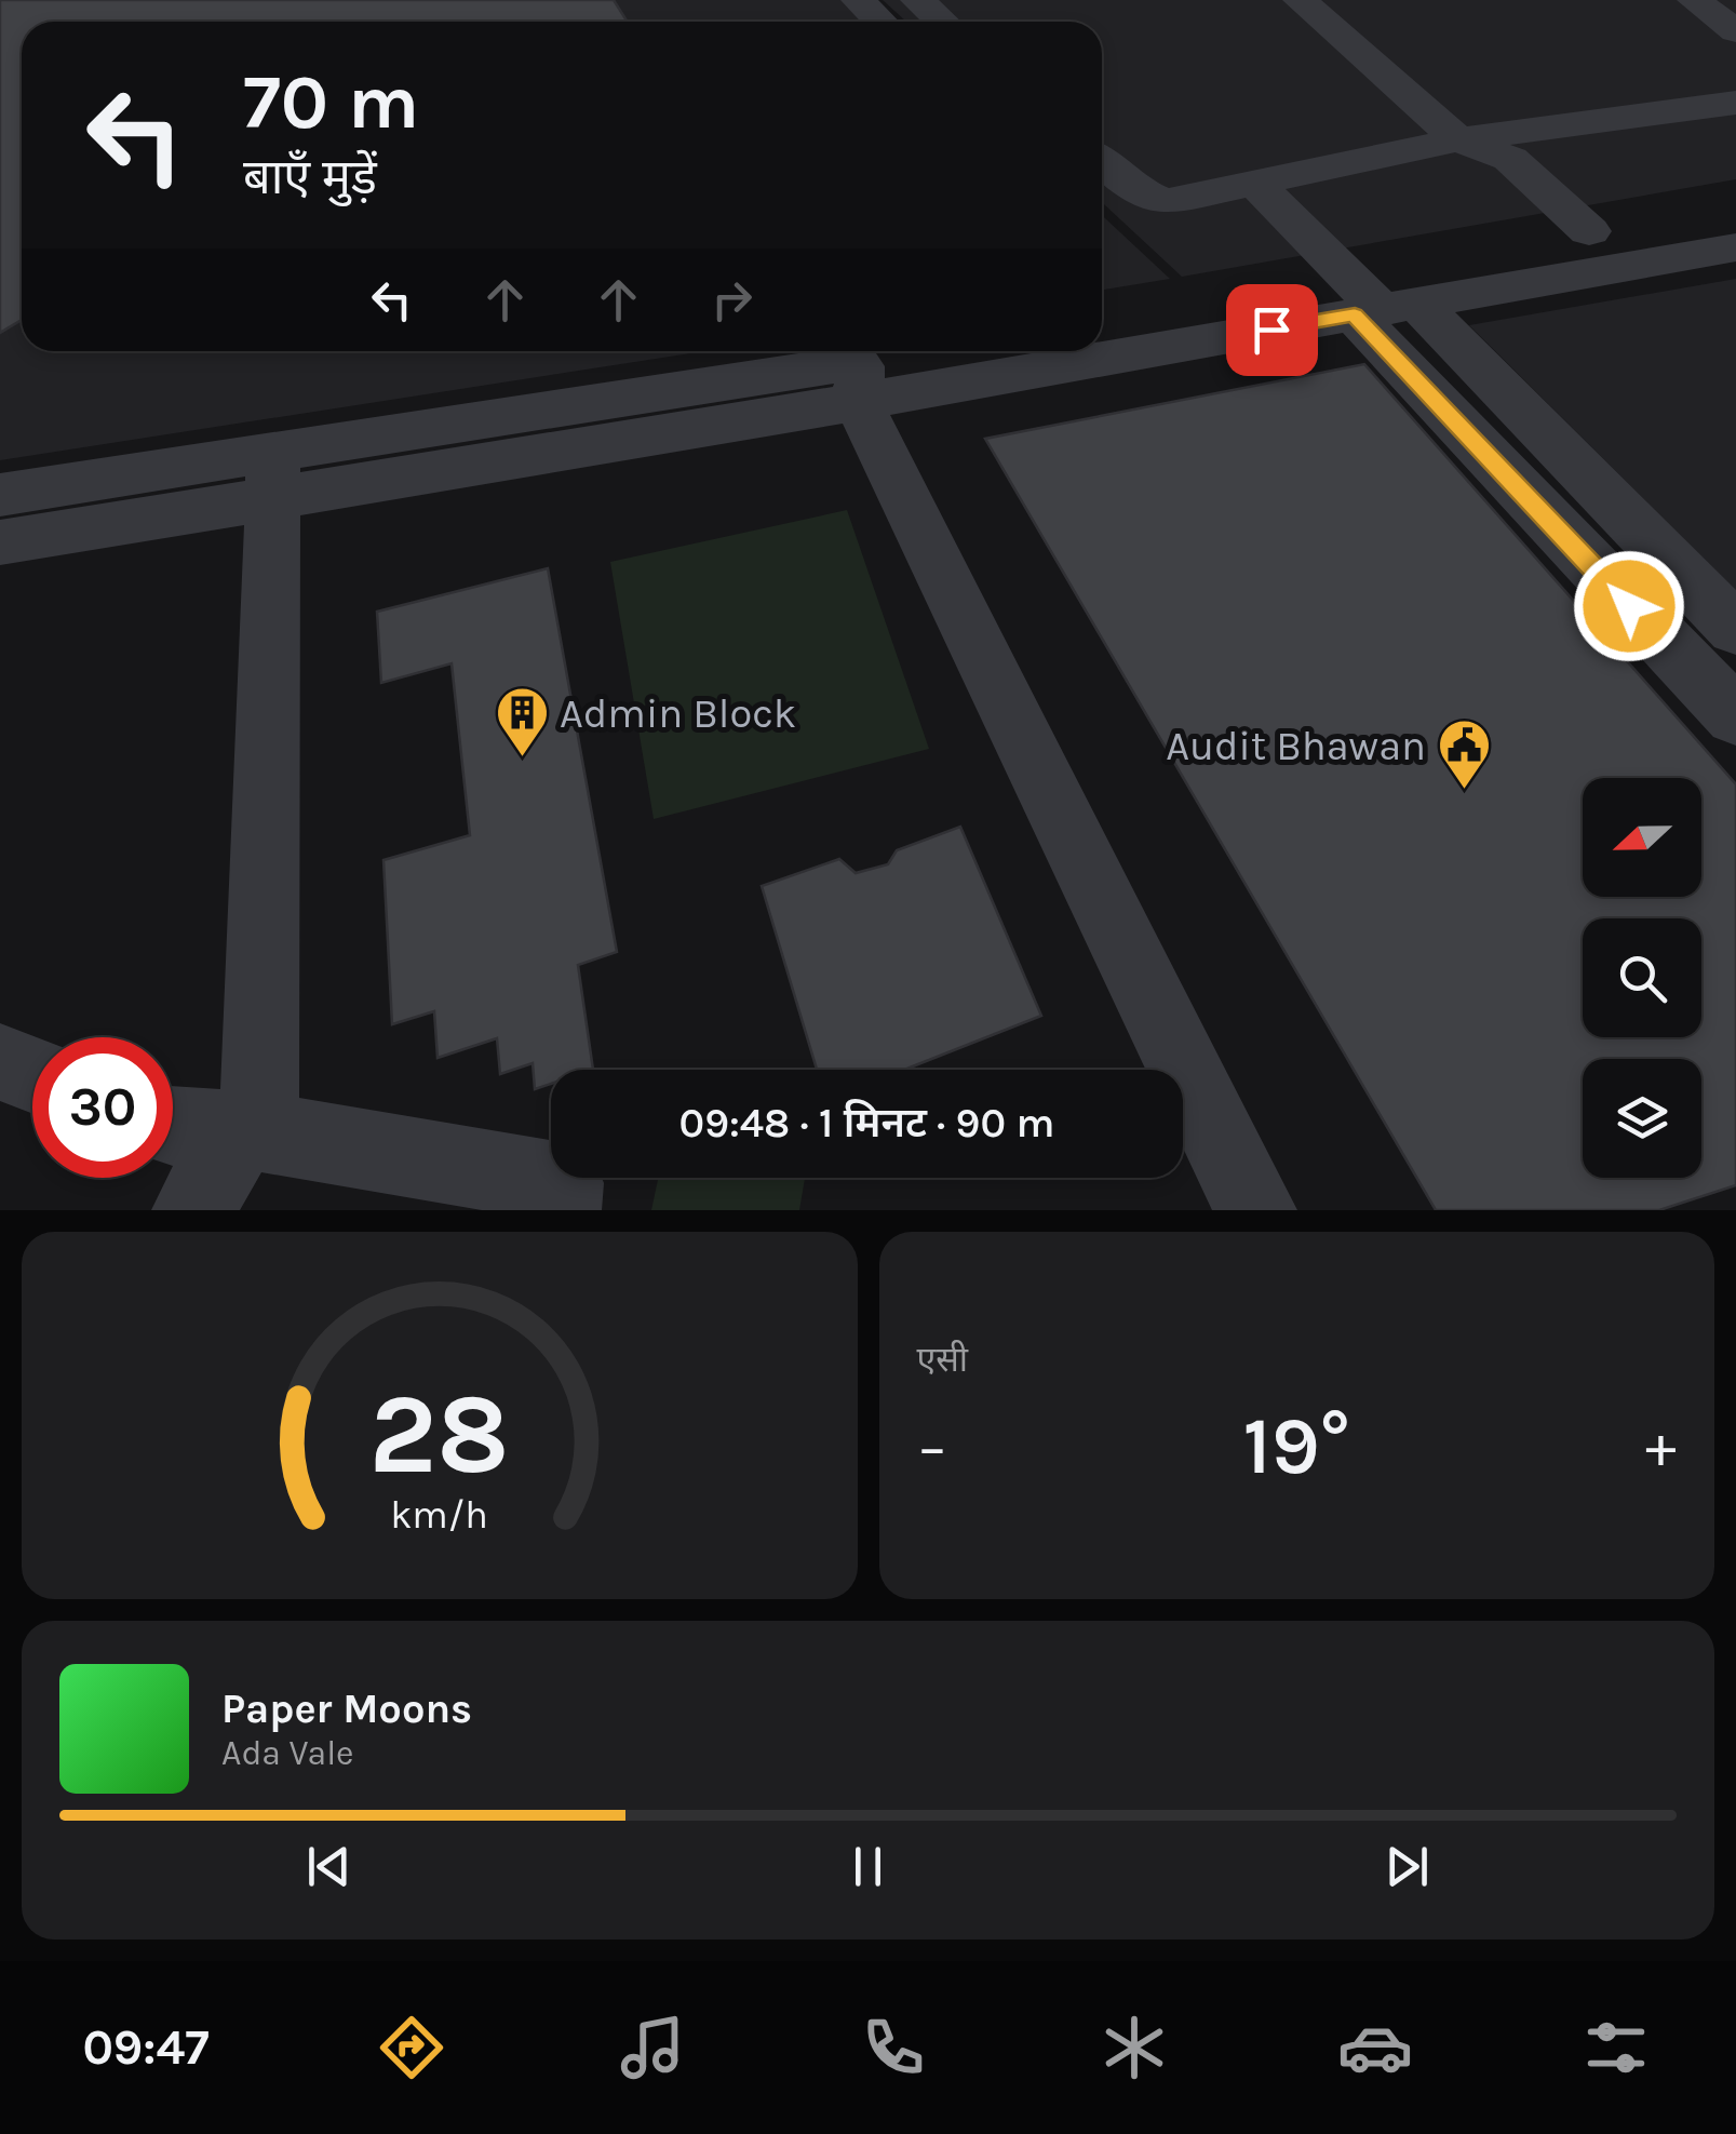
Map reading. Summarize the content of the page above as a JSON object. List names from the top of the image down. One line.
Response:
{"places":{"building":["Admin Block"],"public building":["Audit Bhawan"]},"north":"left","page":{"turn":["70 m","बाएँ मुड़ें"],"limit":"30","trip":"09:48 · 1 मिनट · 90 m","tile":"एसी","heat":["−","19°","+"],"song":["Paper Moons","Ada Vale"],"tabs":"09:47","gauge":["28","km/h"]}}
